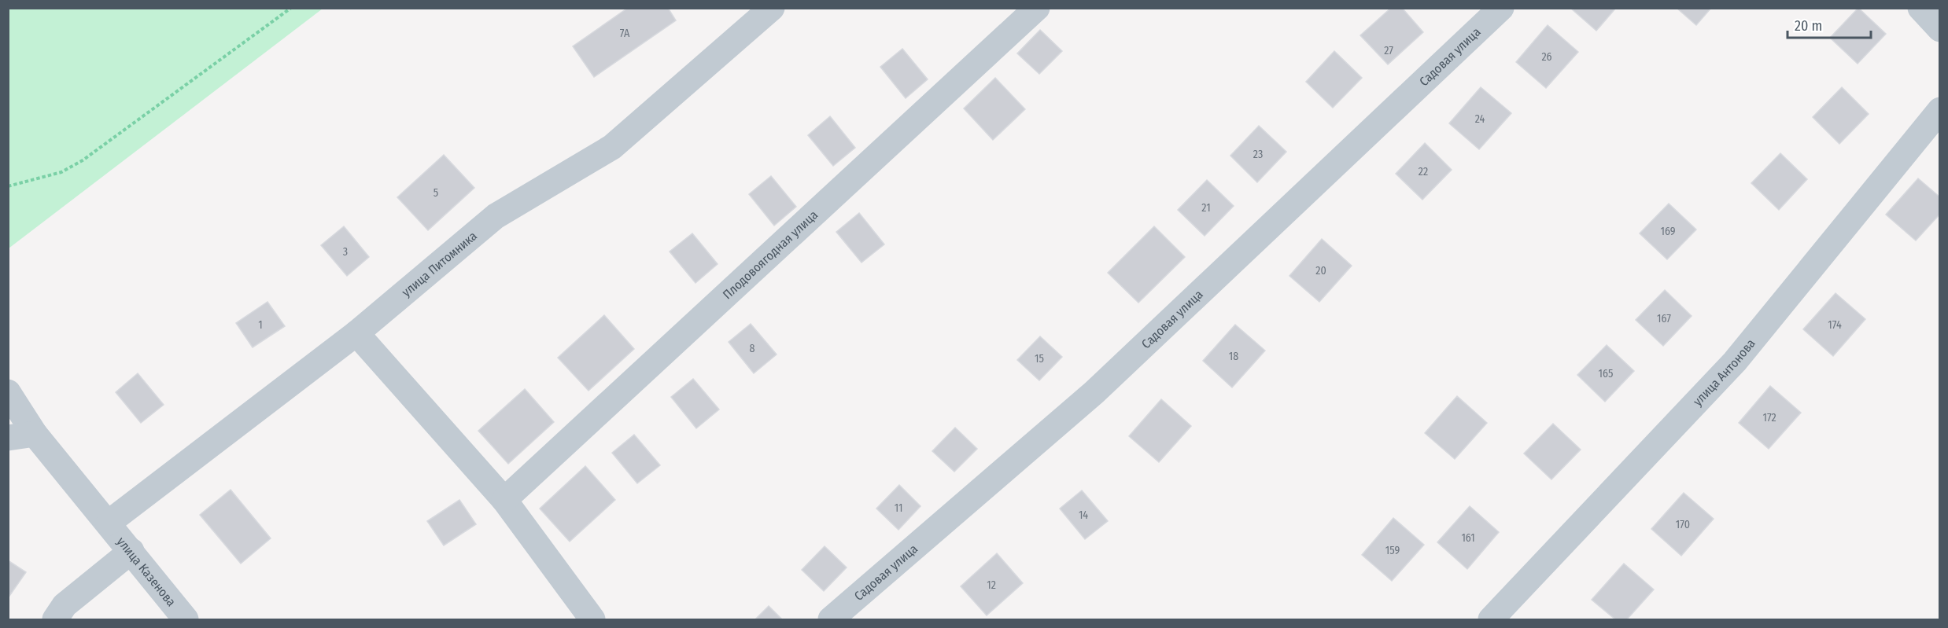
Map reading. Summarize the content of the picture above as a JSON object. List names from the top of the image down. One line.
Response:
{"streets":{"street":["Садовая улица","Плодовоягодная улица","улица Питомника","улица Антонова","улица Казенова"]},"crossings":[["улица Питомника","улица Казенова"]],"house_numbers":["7А","27","26","24","23","22","5","21","169","3","20","167","1","174","8","18","15","165","172","11","14","170","161","159","12"],"scale_bar":"20 m"}
